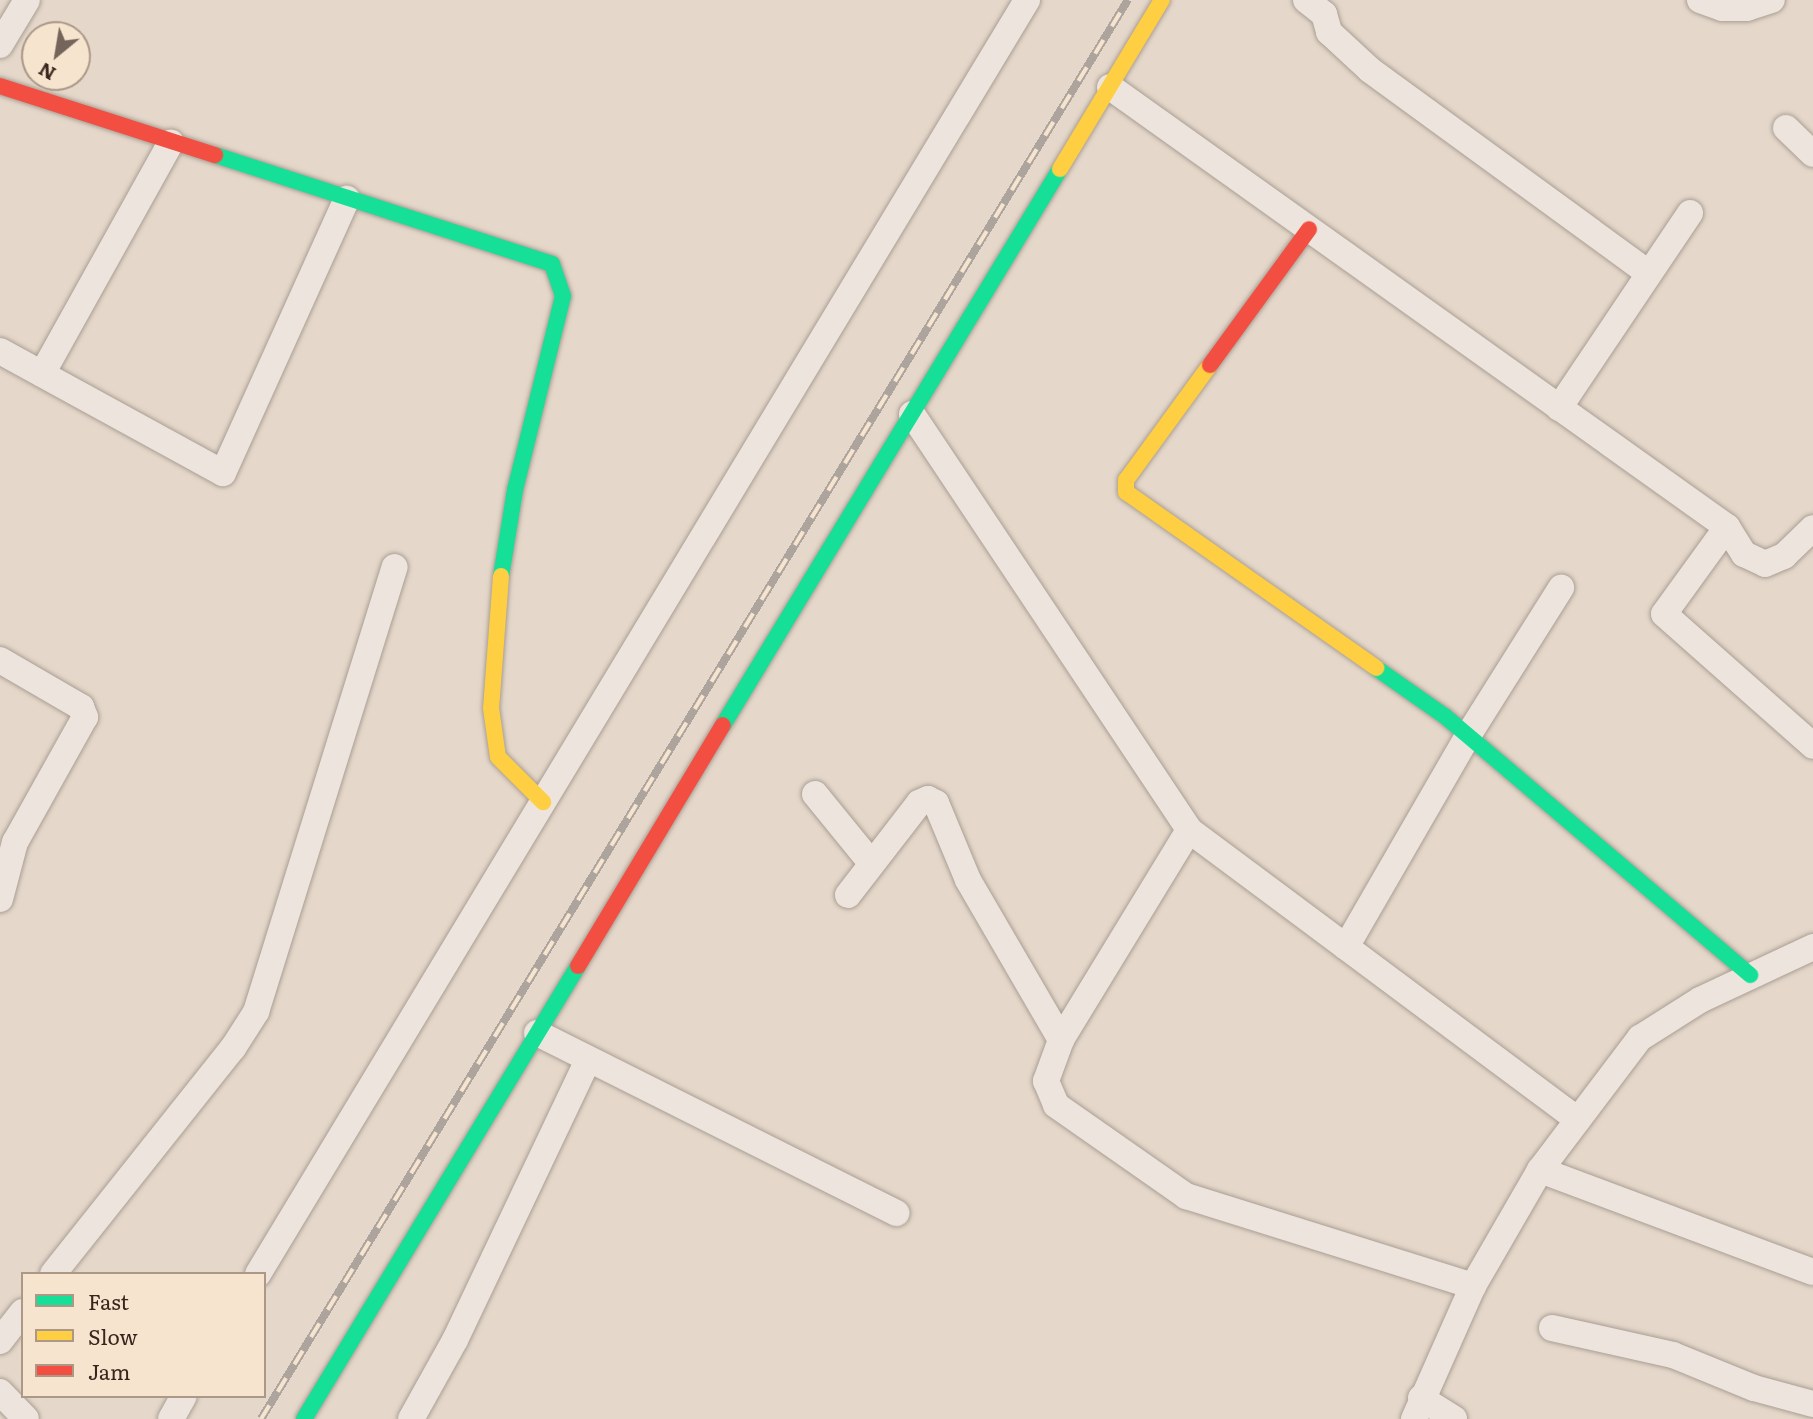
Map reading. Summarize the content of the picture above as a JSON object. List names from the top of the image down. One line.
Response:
{"legend":["Fast","Slow","Jam"],"north":"bottom left"}
